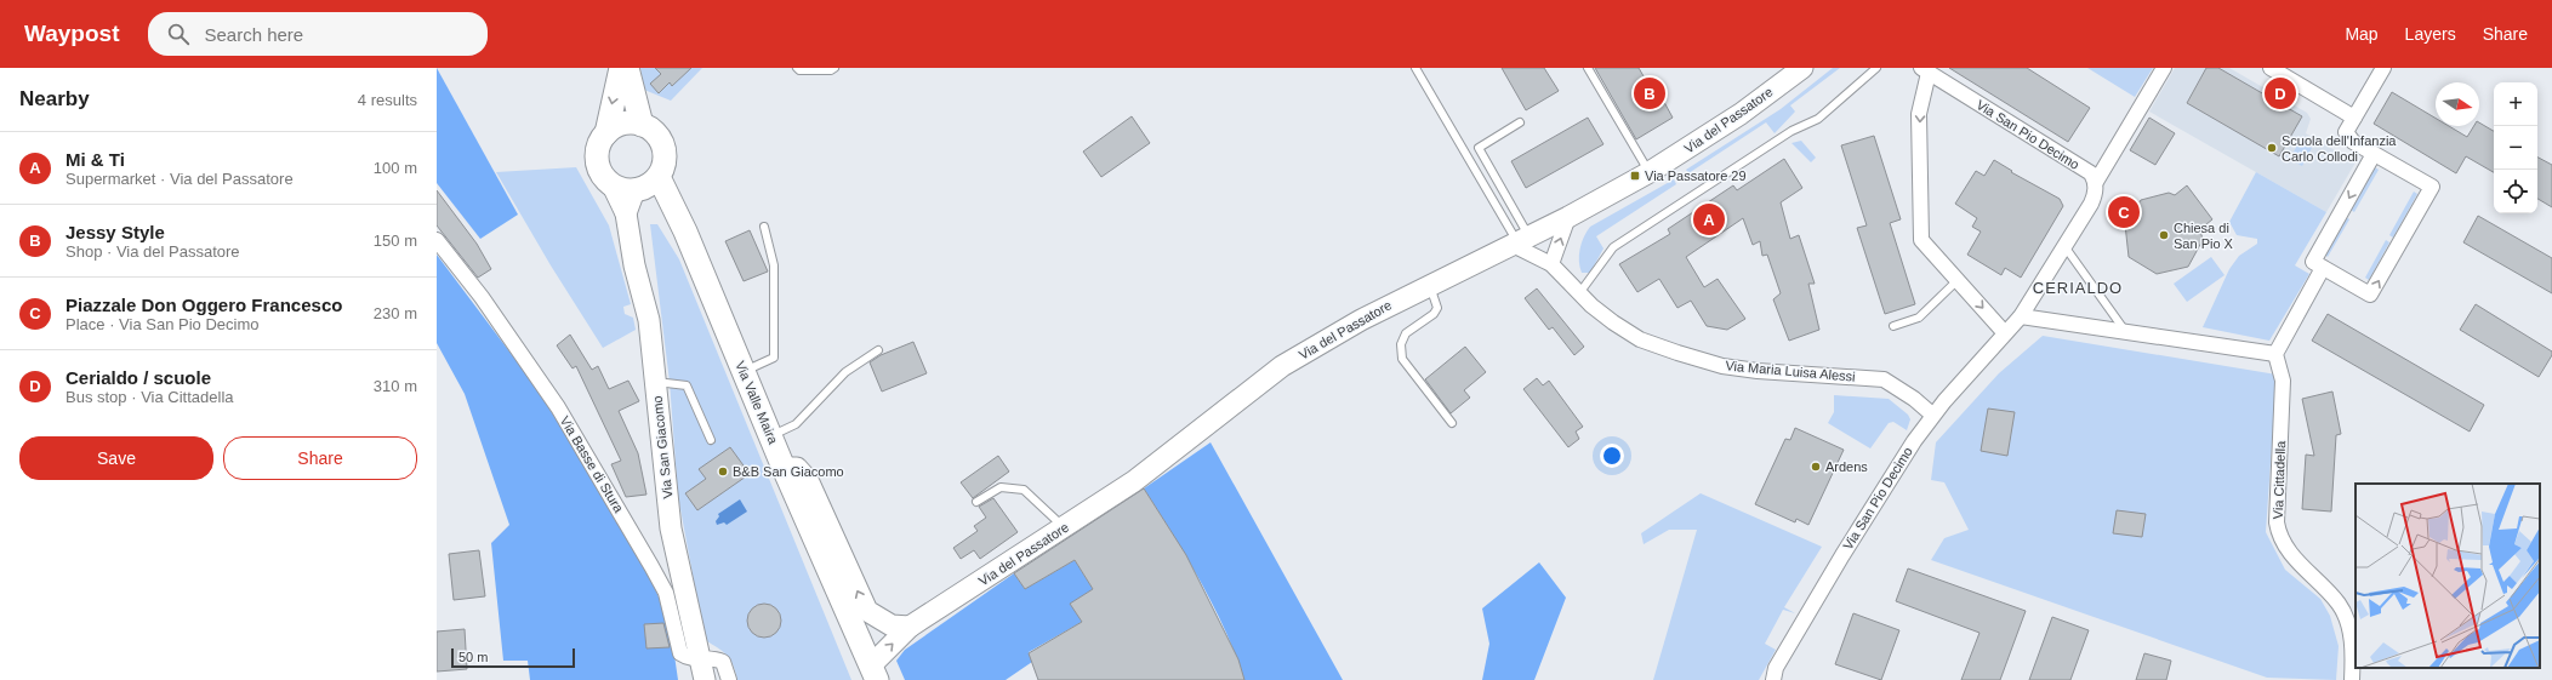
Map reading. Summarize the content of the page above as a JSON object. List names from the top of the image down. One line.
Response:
{"streets":{"main road":["Via Valle Maira"],"street":["Via del Passatore","Via San Pio Decimo","Via Maria Luisa Alessi","Via San Giacomo","Via Basse di Stura","Via Cittadella"]},"crossings":[["Via del Passatore","Via Maria Luisa Alessi"],["Via del Passatore","Via Valle Maira"],["Via San Pio Decimo","Via Maria Luisa Alessi"],["Via Valle Maira","Via San Giacomo"],["Via San Giacomo","Via Basse di Stura"]],"districts":["CERIALDO"],"places":{"other":["Scuola dell'Infanzia Carlo Collodi","Chiesa di San Pio X","Ardens","B&B San Giacomo"],"transit":["Via Passatore 29"]},"scale_bar":"50 m","north":"right","page":{"header":"Waypost","search":"Search here","nav":["Map","Layers","Share"],"heading":["Nearby","4 results"],"pins":["B","D","C","A"],"map_buttons":["+","−"],"list":[{"mark":"A","name":"Mi & Ti","note":"Supermarket · Via del Passatore","value":"100 m"},{"mark":"B","name":"Jessy Style","note":"Shop · Via del Passatore","value":"150 m"},{"mark":"C","name":"Piazzale Don Oggero Francesco","note":"Place · Via San Pio Decimo","value":"230 m"},{"mark":"D","name":"Cerialdo / scuole","note":"Bus stop · Via Cittadella","value":"310 m"}],"buttons":["Save","Share"],"scale":"50 m"}}
